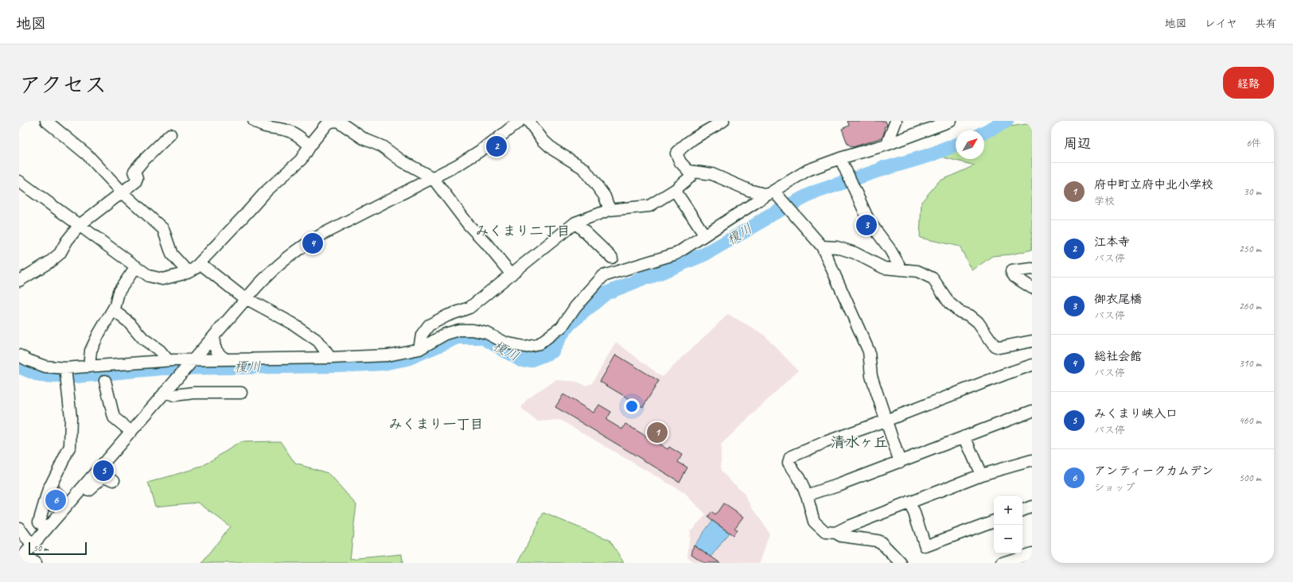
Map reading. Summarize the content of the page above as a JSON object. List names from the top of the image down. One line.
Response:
{"districts":["みくまり二丁目","みくまり一丁目","清水ヶ丘"],"water":["榎川"],"scale_bar":"50 m","north":"top right","page":{"header":"地図","nav":["地図","レイヤ","共有"],"title":"アクセス","buttons":"経路","heading":["周辺","6件"],"pins":["2","3","4","1","5","6"],"list":[{"mark":"1","name":"府中町立府中北小学校","note":"学校","value":"30 m"},{"mark":"2","name":"江本寺","note":"バス停","value":"250 m"},{"mark":"3","name":"御衣尾橋","note":"バス停","value":"260 m"},{"mark":"4","name":"総社会館","note":"バス停","value":"310 m"},{"mark":"5","name":"みくまり峡入口","note":"バス停","value":"460 m"},{"mark":"6","name":"アンティークカムデン","note":"ショップ","value":"500 m"}],"map_buttons":["+","−"],"scale":"50 m"}}
